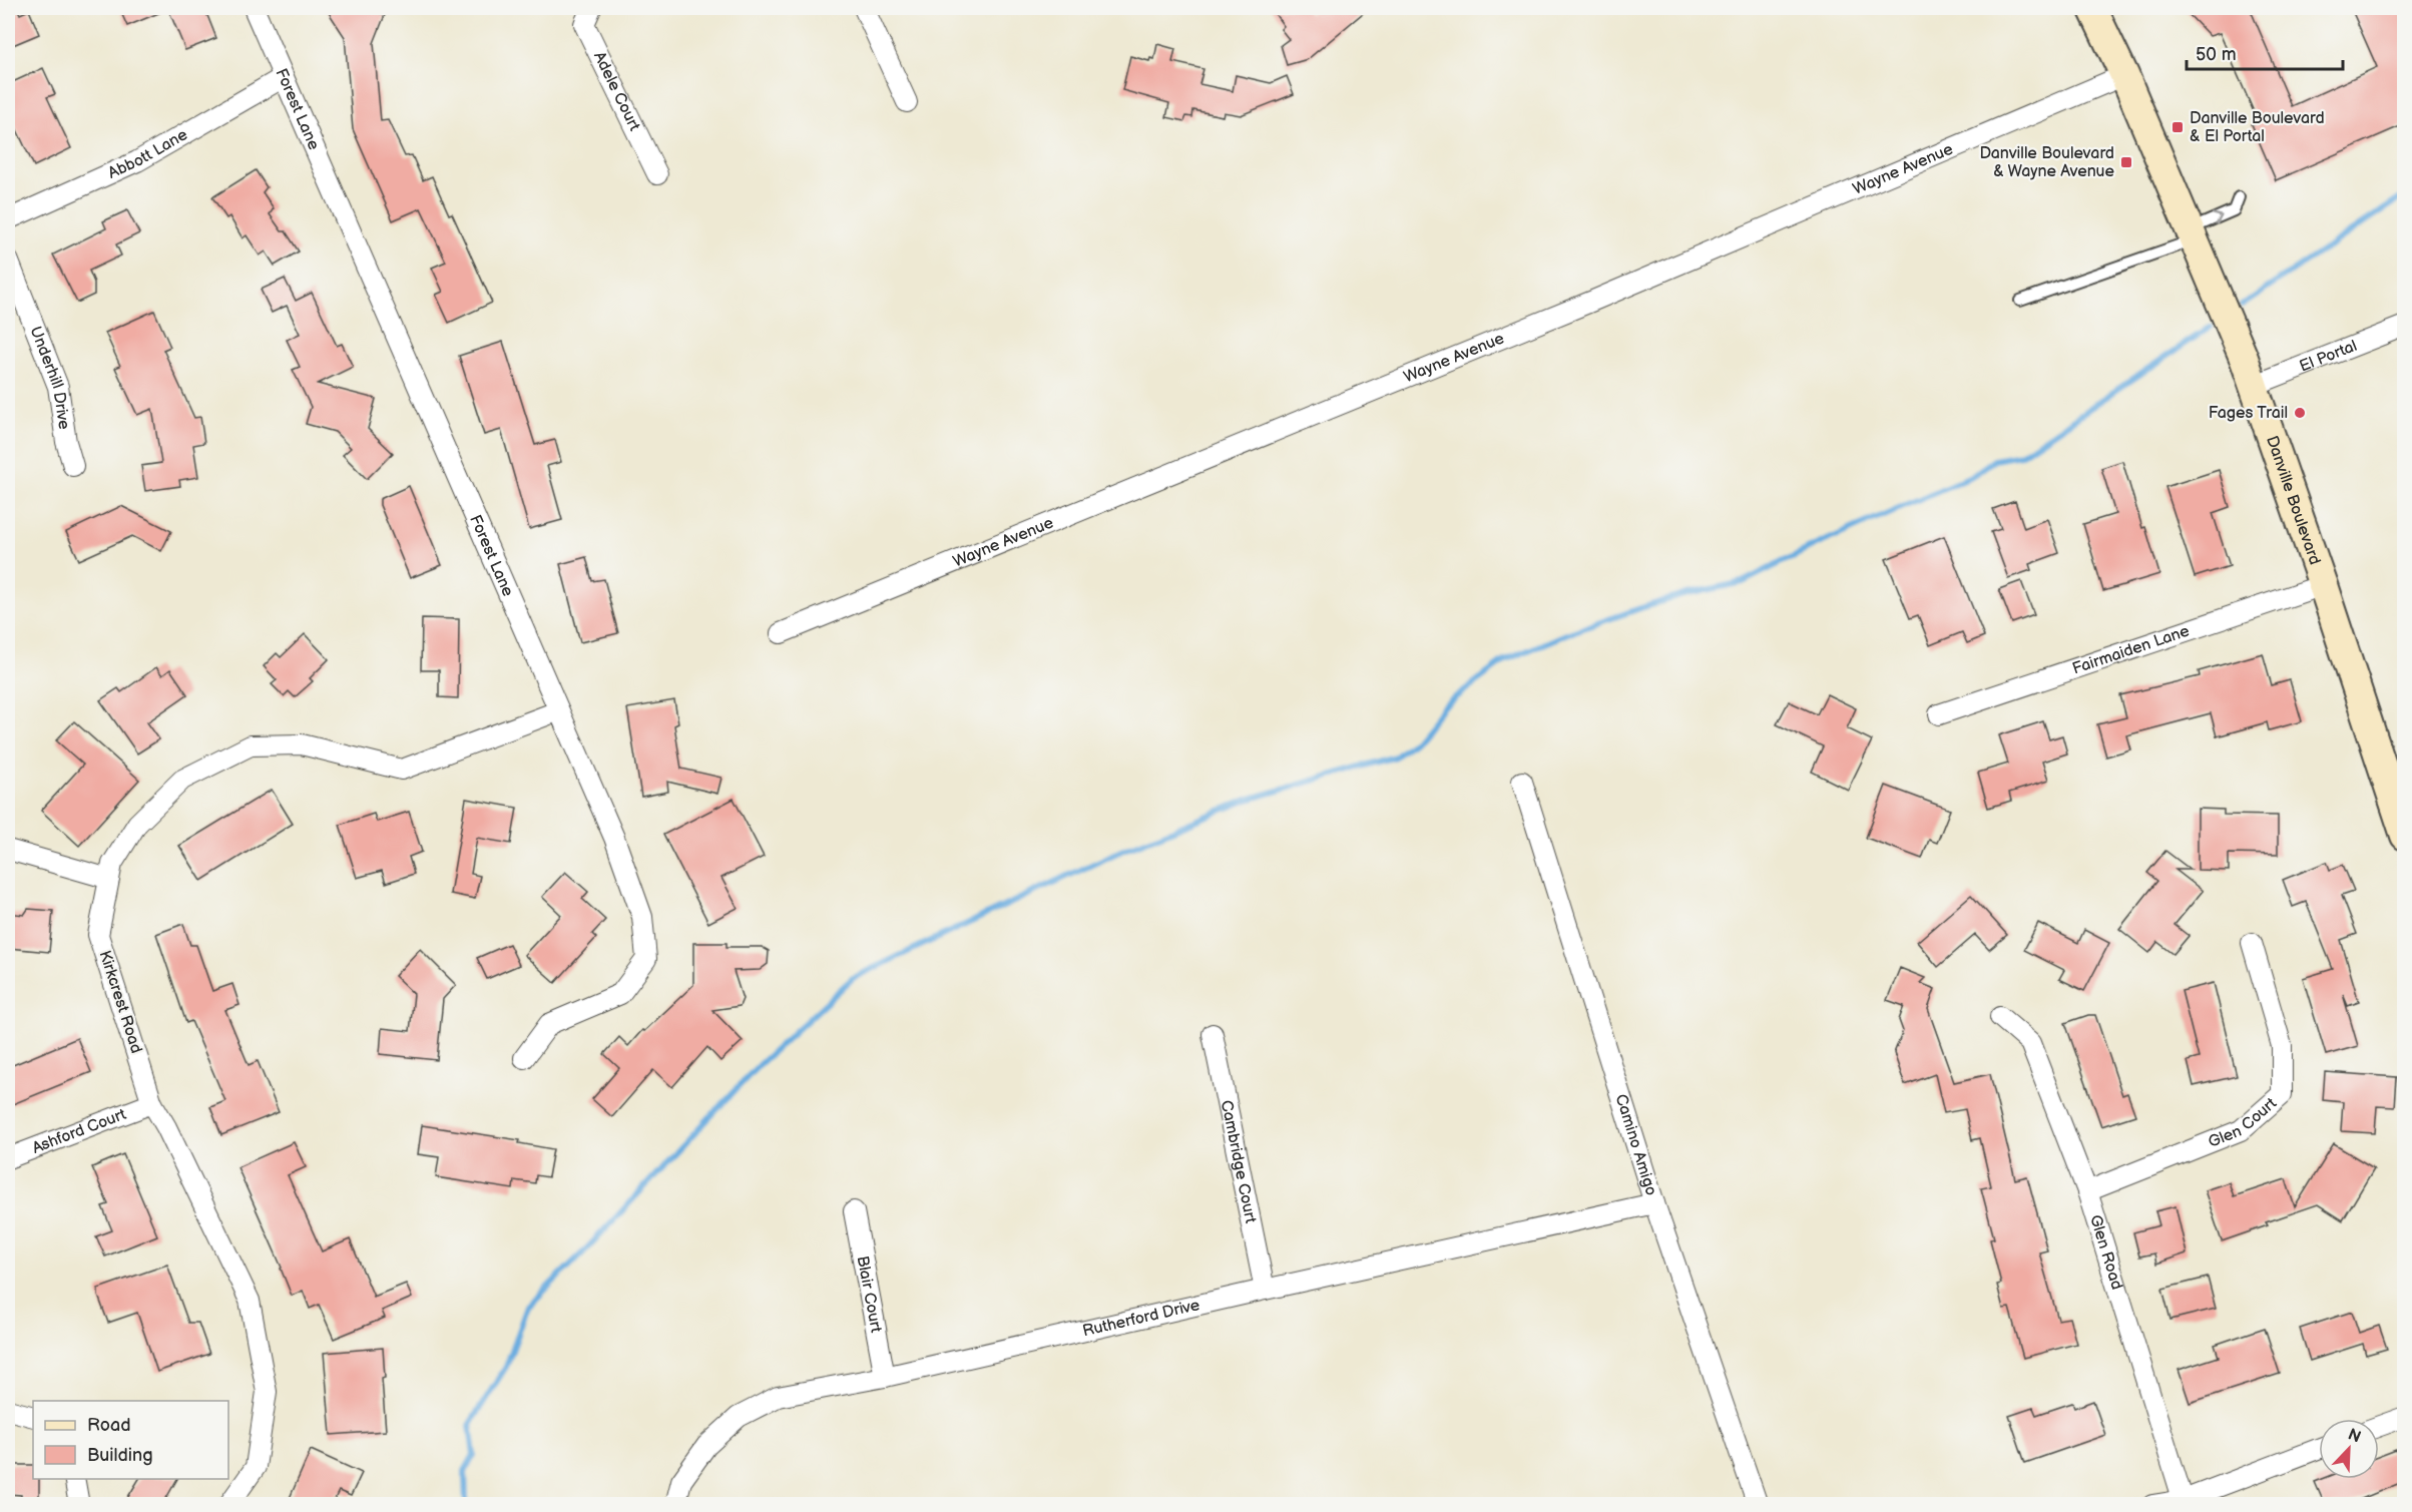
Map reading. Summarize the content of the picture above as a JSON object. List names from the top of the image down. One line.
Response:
{"streets":{"main road":["Danville Boulevard"],"street":["Adele Court","Forest Lane","Abbott Lane","Wayne Avenue","El Portal","Underhill Drive","Fairmaiden Lane","Kirkcrest Road","Glen Court","Ashford Court","Camino Amigo","Cambridge Court","Glen Road","Blair Court","Rutherford Drive"]},"crossings":[["Forest Lane","Abbott Lane"],["Forest Lane","Kirkcrest Road"],["Wayne Avenue","Danville Boulevard"],["El Portal","Danville Boulevard"],["Danville Boulevard","Fairmaiden Lane"],["Kirkcrest Road","Ashford Court"],["Glen Court","Glen Road"],["Camino Amigo","Rutherford Drive"],["Cambridge Court","Rutherford Drive"],["Blair Court","Rutherford Drive"]],"places":{"transit":["Danville Boulevard & El Portal","Danville Boulevard & Wayne Avenue"],"other":["Fages Trail"]},"legend":["Road","Building"],"scale_bar":"50 m","north":"top right"}
